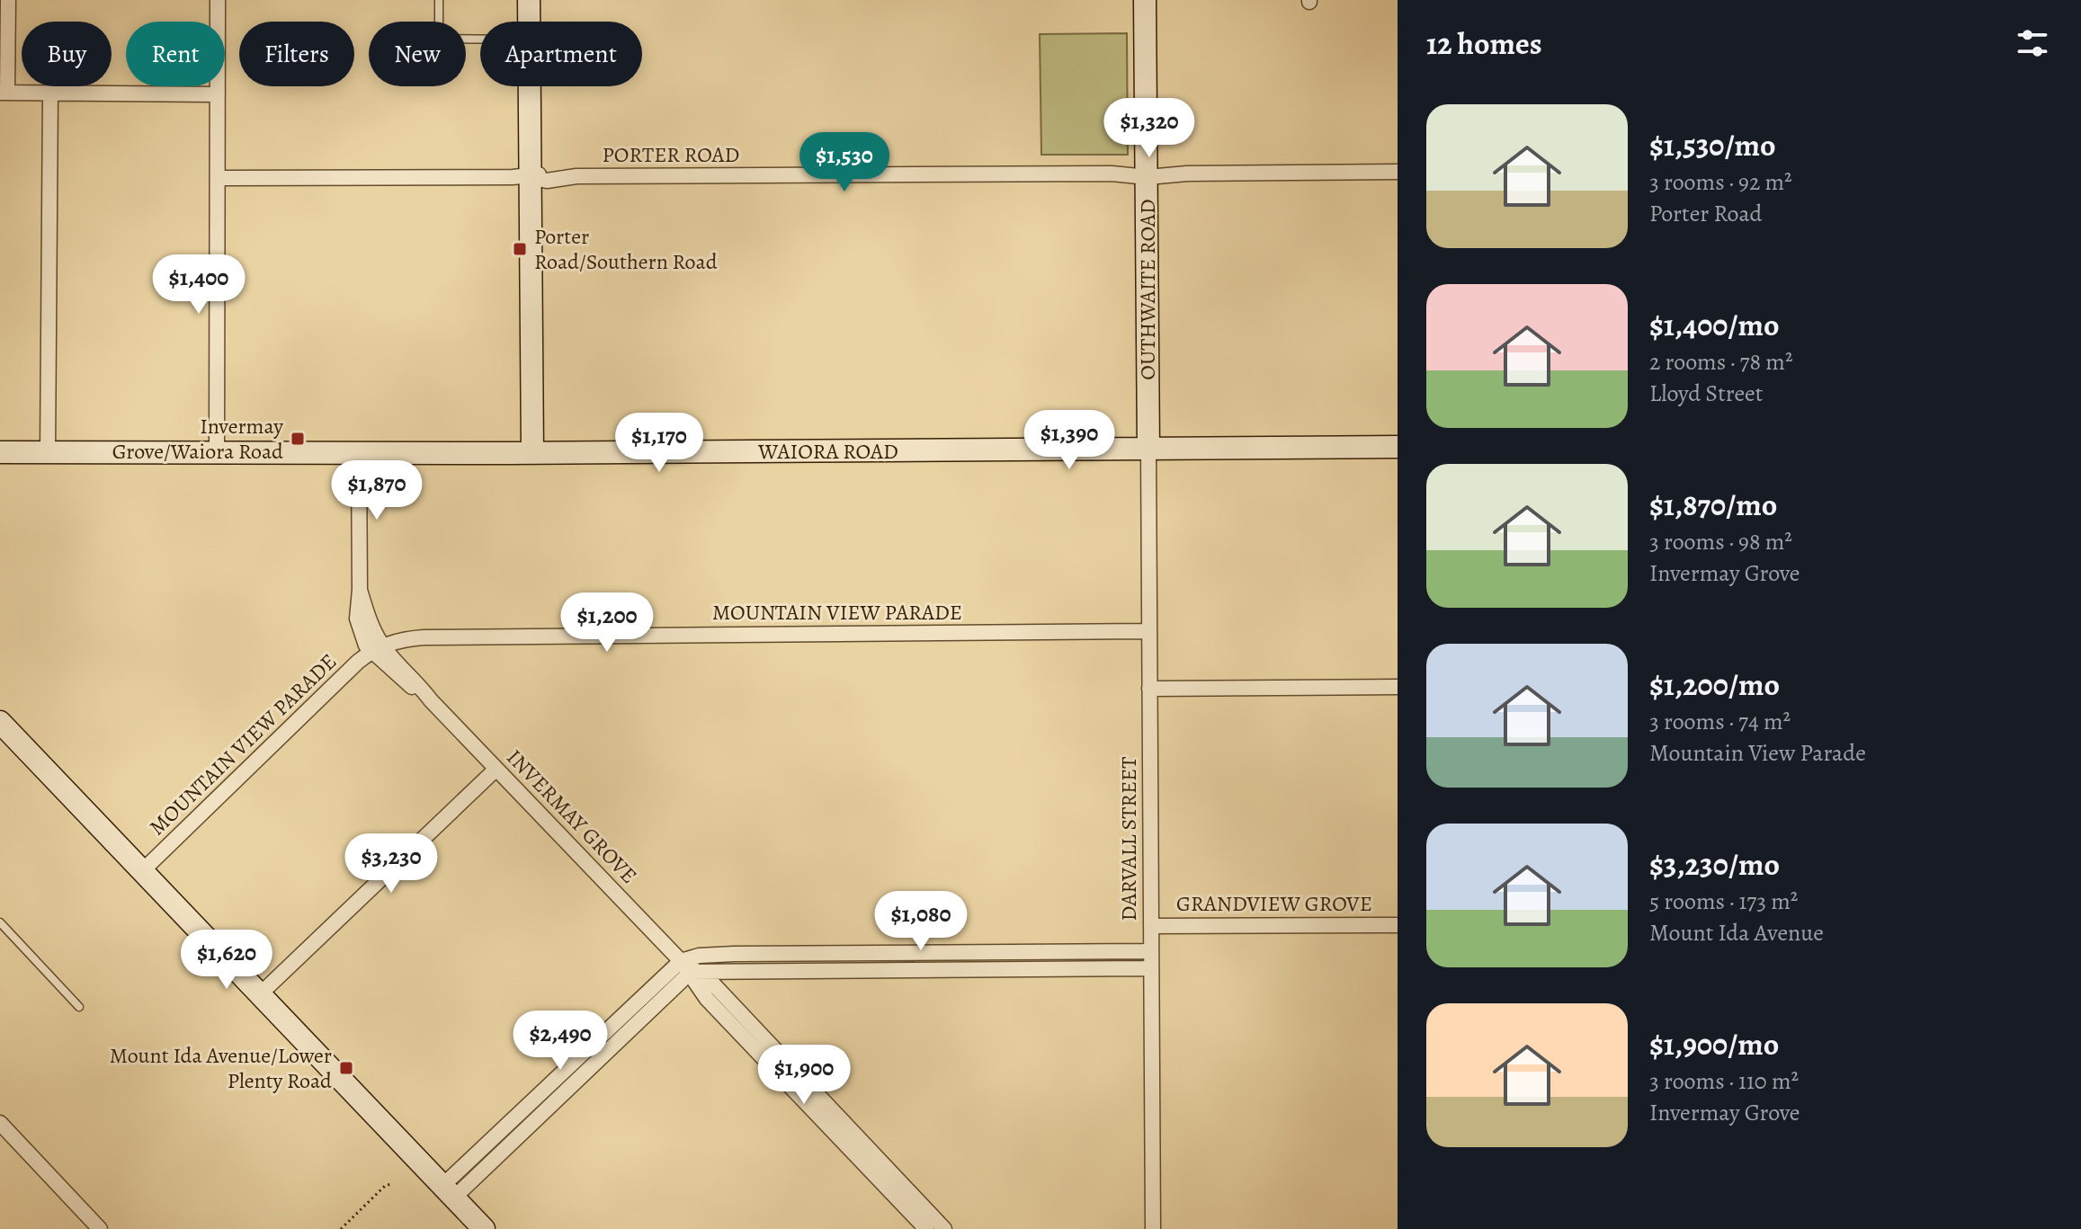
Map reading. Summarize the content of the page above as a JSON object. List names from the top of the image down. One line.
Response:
{"streets":{"main road":["OUTHWAITE ROAD","WAIORA ROAD"],"street":["PORTER ROAD","MOUNTAIN VIEW PARADE","INVERMAY GROVE","DARVALL STREET","GRANDVIEW GROVE"]},"crossings":[["PORTER ROAD","OUTHWAITE ROAD"],["OUTHWAITE ROAD","WAIORA ROAD"],["OUTHWAITE ROAD","DARVALL STREET"],["WAIORA ROAD","INVERMAY GROVE"],["WAIORA ROAD","DARVALL STREET"],["MOUNTAIN VIEW PARADE","INVERMAY GROVE"],["MOUNTAIN VIEW PARADE","DARVALL STREET"],["DARVALL STREET","GRANDVIEW GROVE"]],"places":{"transit":["Porter Road/Southern Road","Invermay Grove/Waiora Road","Mount Ida Avenue/Lower Plenty Road"]},"page":{"heading":"12 homes","chip":["Buy","Rent","Filters","New","Apartment"],"list":[{"name":"$1,530/mo","note":"3 rooms · 92 m² · Porter Road"},{"name":"$1,400/mo","note":"2 rooms · 78 m² · Lloyd Street"},{"name":"$1,870/mo","note":"3 rooms · 98 m² · Invermay Grove"},{"name":"$1,200/mo","note":"3 rooms · 74 m² · Mountain View Parade"},{"name":"$3,230/mo","note":"5 rooms · 173 m² · Mount Ida Avenue"},{"name":"$1,900/mo","note":"3 rooms · 110 m² · Invermay Grove"}],"price":["$1,320","$1,530","$1,400","$1,390","$1,170","$1,870","$1,200","$3,230","$1,080","$1,620","$2,490","$1,900"]}}
